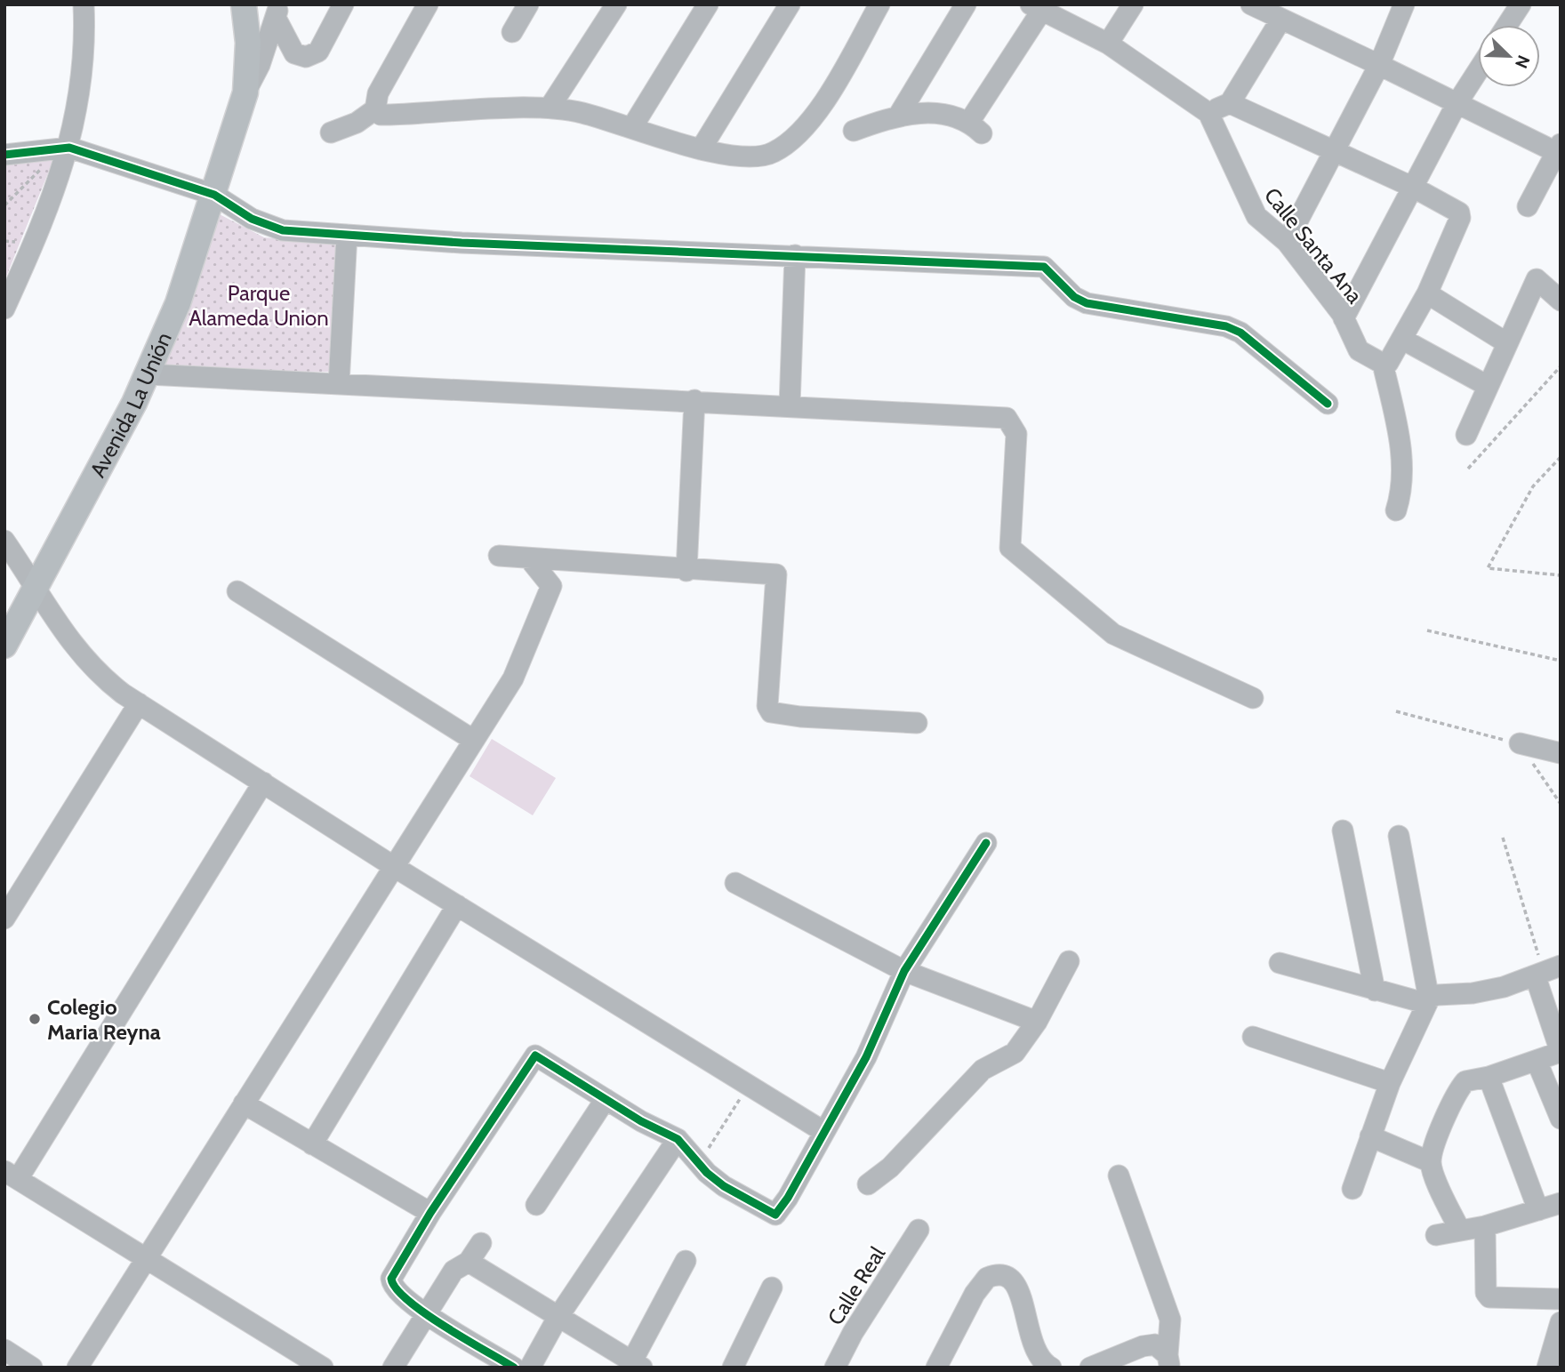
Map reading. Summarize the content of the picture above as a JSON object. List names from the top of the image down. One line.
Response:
{"streets":{"main road":["Avenida La Unión"],"street":["Calle Santa Ana","Calle Real"]},"parks":["Parque Alameda Union"],"places":["Colegio Maria Reyna"],"north":"bottom right"}
